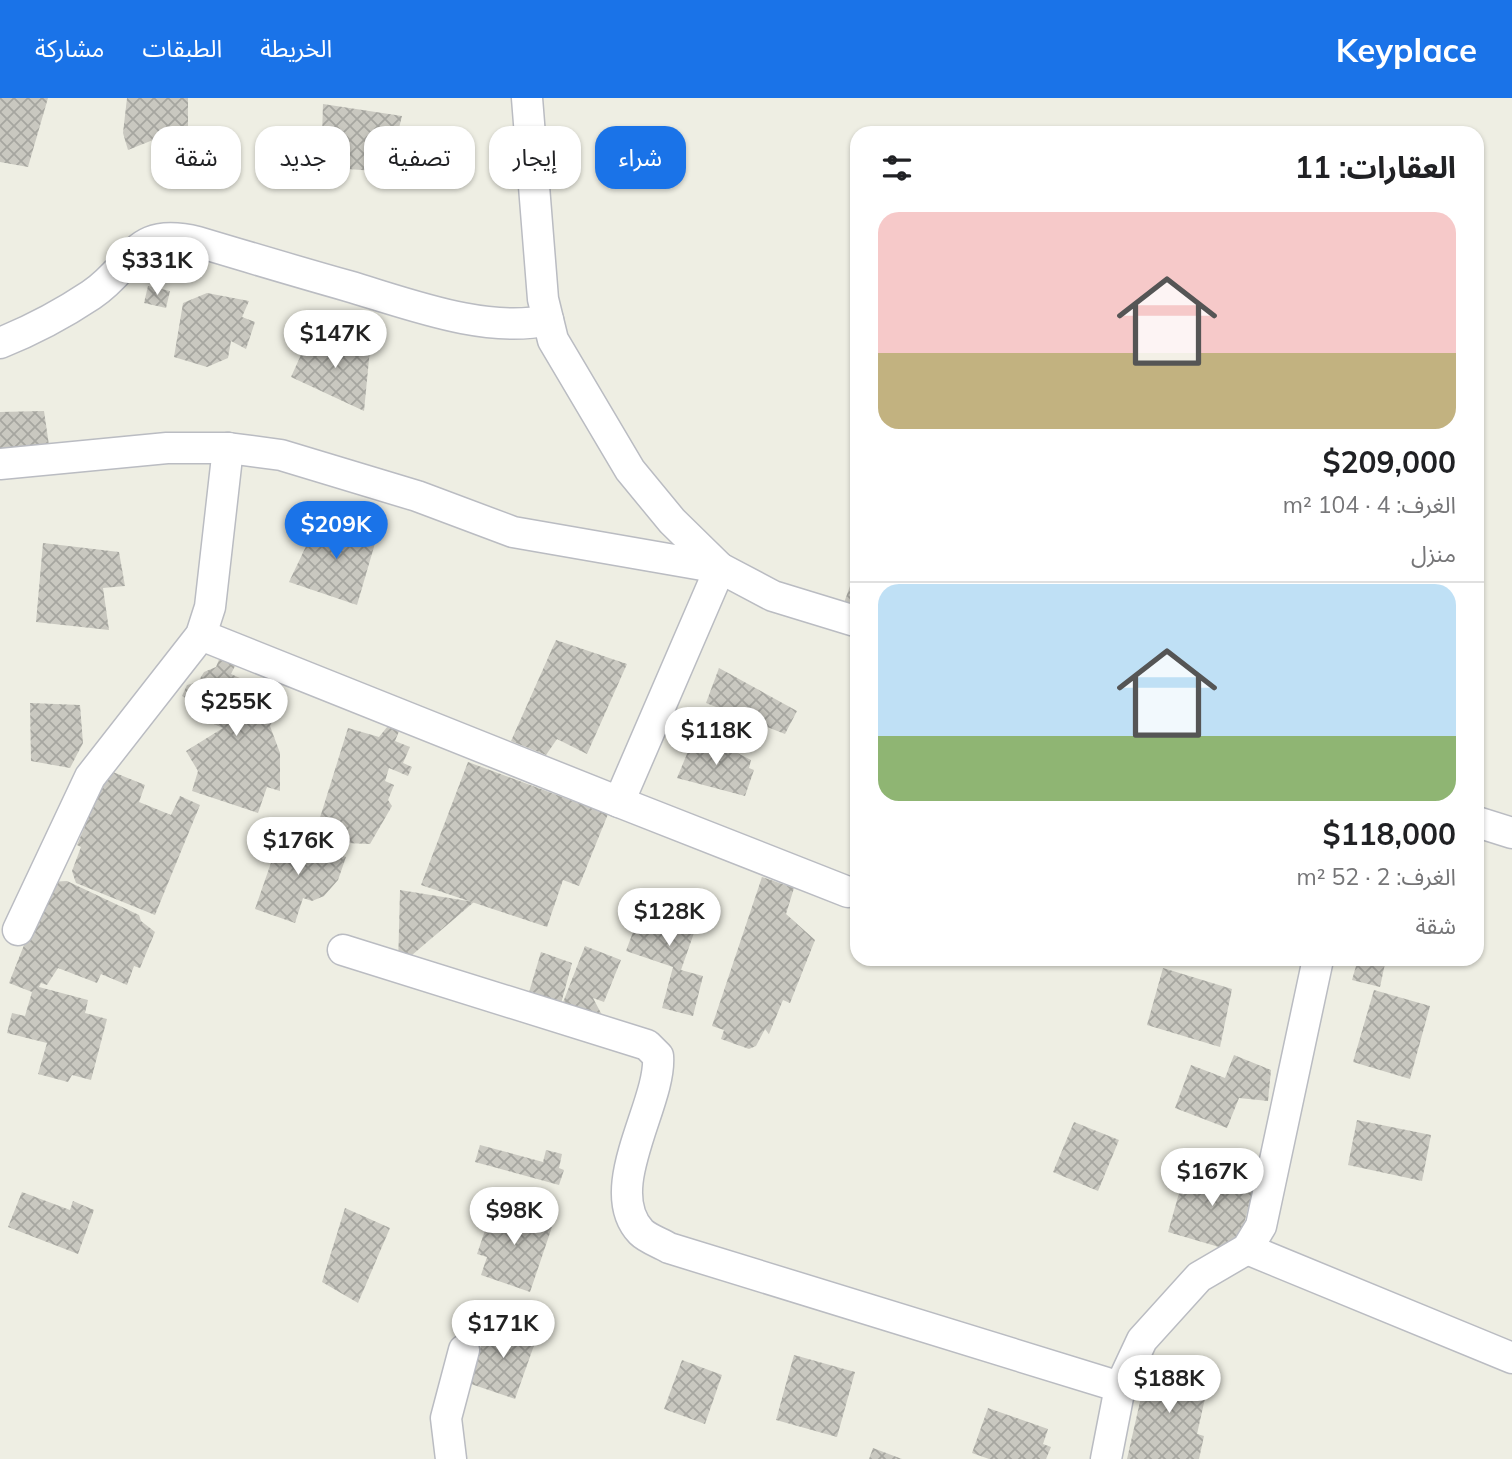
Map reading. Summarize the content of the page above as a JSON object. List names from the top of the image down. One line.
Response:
{"page":{"header":"Keyplace","nav":["الخريطة","الطبقات","مشاركة"],"chip":["شراء","إيجار","تصفية","جديد","شقة"],"heading":"العقارات: 11","list":[{"name":"$209,000","note":"الغرف: 4 · 104 m² · منزل"},{"name":"$118,000","note":"الغرف: 2 · 52 m² · شقة"}],"price":["$331K","$147K","$209K","$255K","$118K","$176K","$128K","$167K","$98K","$171K","$188K"]}}
